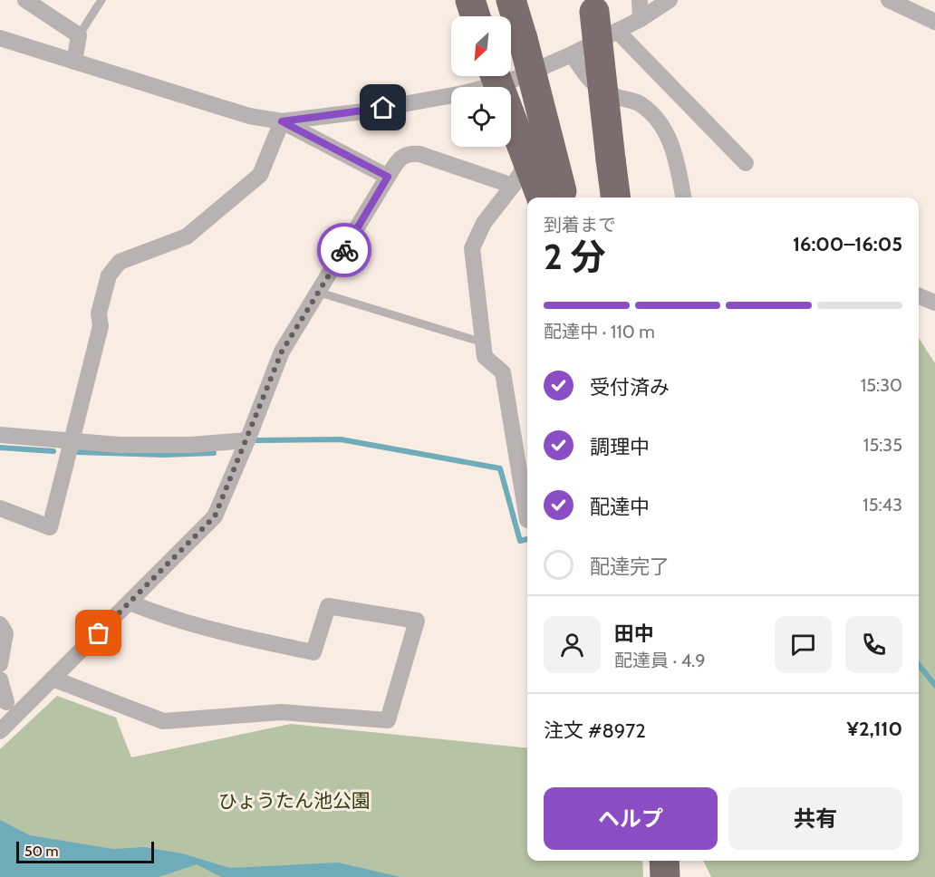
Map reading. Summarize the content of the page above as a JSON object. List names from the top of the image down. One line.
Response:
{"parks":["ひょうたん池公園"],"scale_bar":"50 m","north":"bottom left","page":{"heading":["2 分","到着まで","16:00–16:05"],"panel":["田中","配達員 · 4.9","注文 #8972","¥2,110"],"bar":"配達中 · 110 m","list":[["受付済み","15:30"],["調理中","15:35"],["配達中","15:43"],"配達完了"],"buttons":["ヘルプ","共有"],"scale":"50 m"}}
